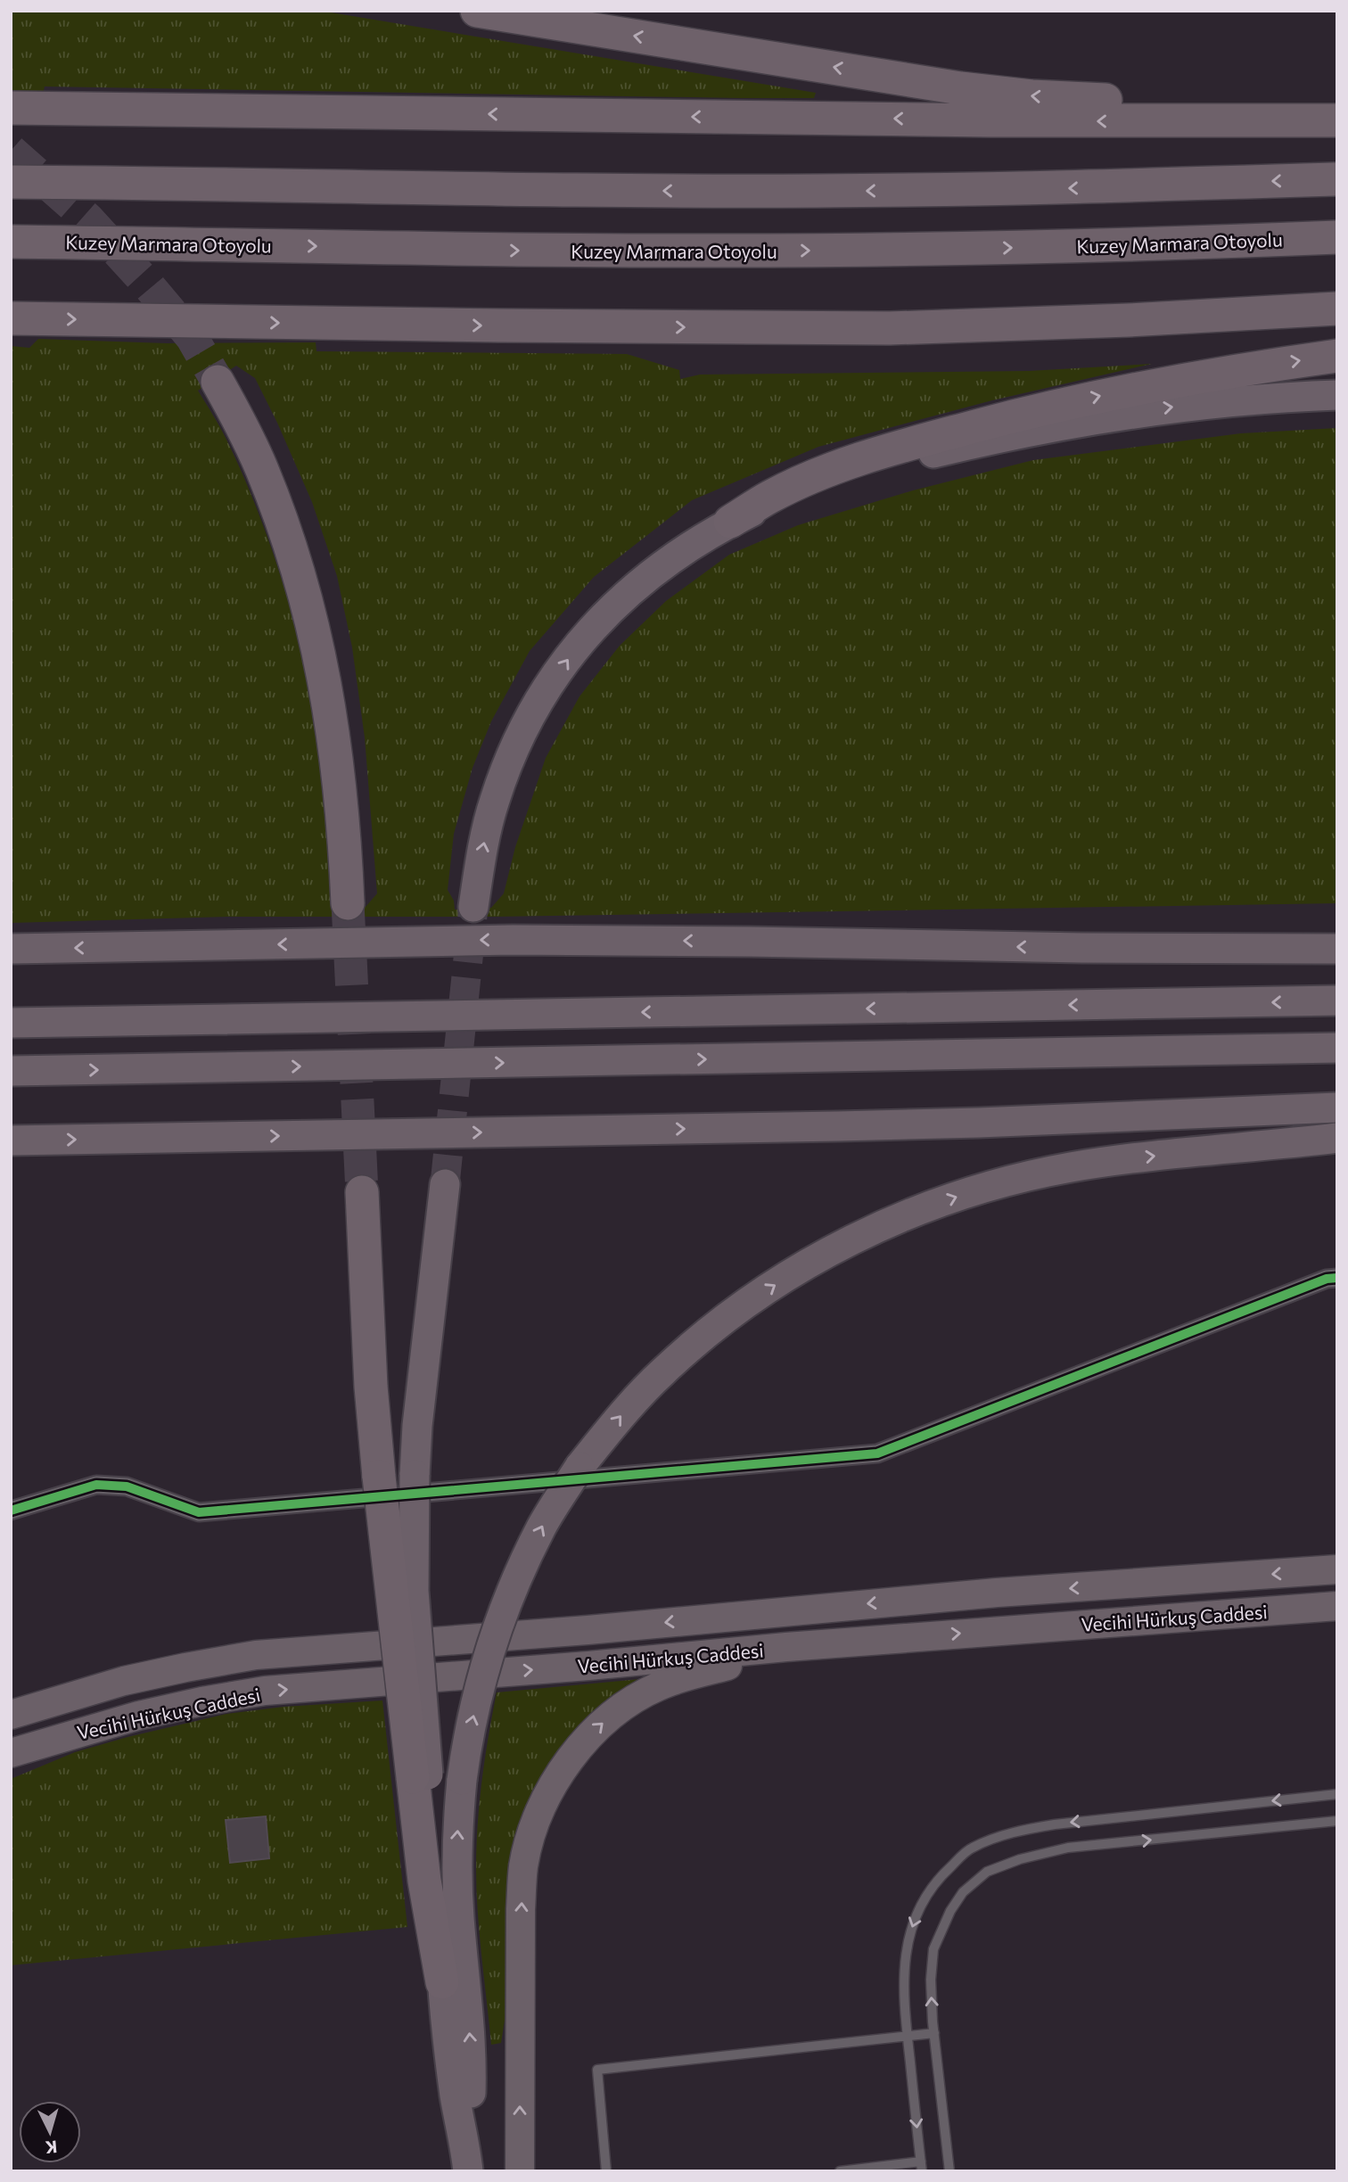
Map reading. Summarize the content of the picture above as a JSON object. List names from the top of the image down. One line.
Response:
{"streets":{"highway":["Kuzey Marmara Otoyolu"],"main road":["Vecihi Hürkuş Caddesi"]},"north":"bottom"}
